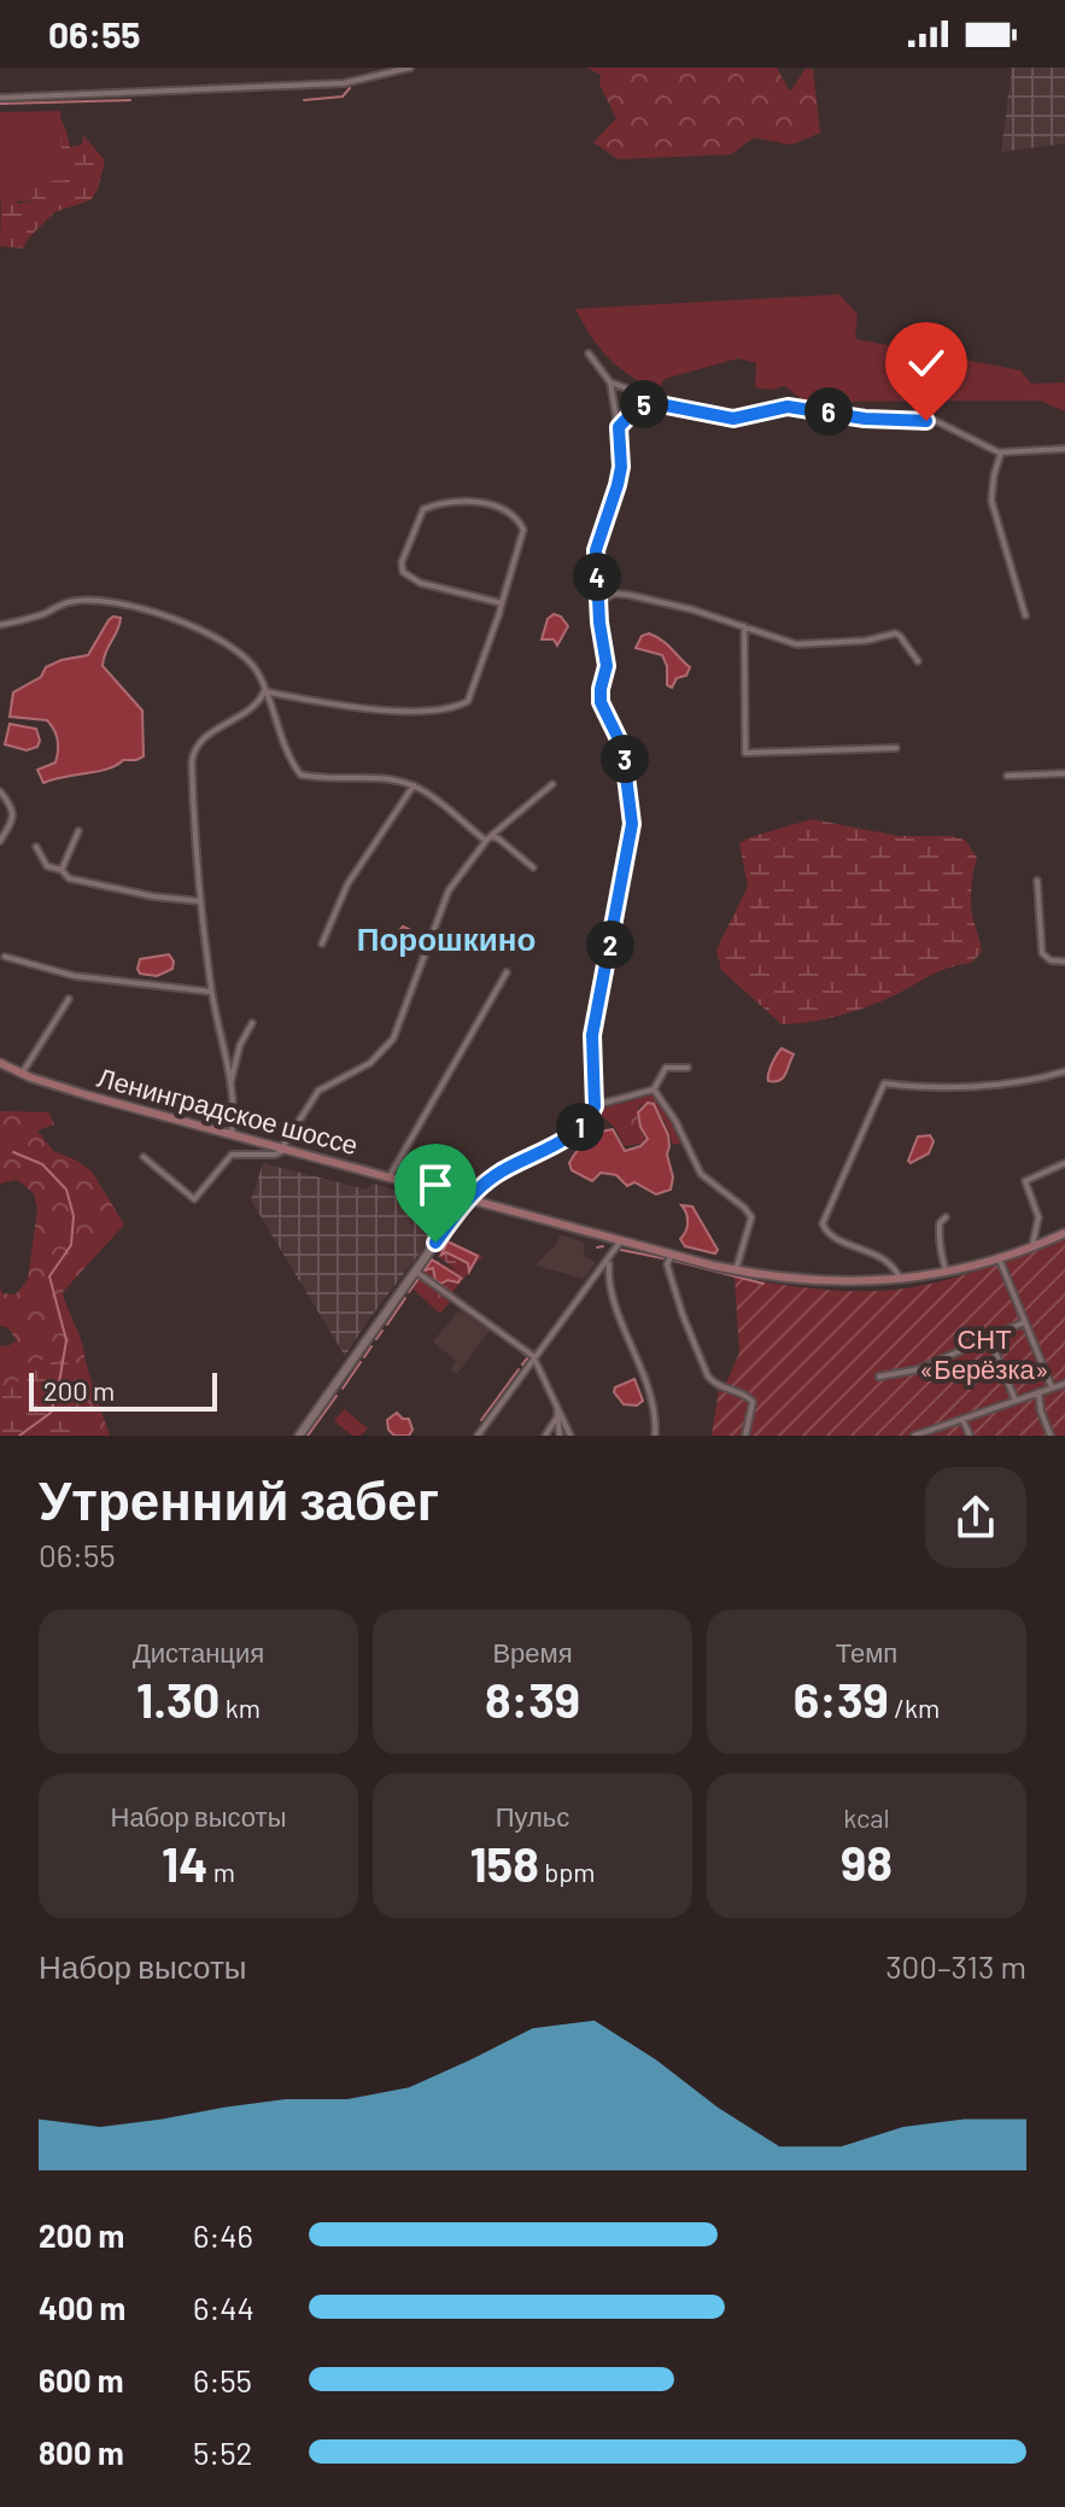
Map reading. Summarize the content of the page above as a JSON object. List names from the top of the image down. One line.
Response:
{"streets":{"main road":["Ленинградское шоссе"]},"districts":["Порошкино"],"parks":["СНТ «Берёзка»"],"scale_bar":"200 m","page":{"status":"06:55","pins":["5","6","4","3","2","1"],"scale":"200 m","heading":["Утренний забег","06:55"],"stats":[["Дистанция","1.30 km"],["Время","8:39"],["Темп","6:39 /km"],["Набор высоты","14 m"],["Пульс","158 bpm"],["kcal","98"]],"chart":["Набор высоты","300–313 m"],"list":[{"name":"200 m","note":"6:46"},{"name":"400 m","note":"6:44"},{"name":"600 m","note":"6:55"},{"name":"800 m","note":"5:52"}]}}
